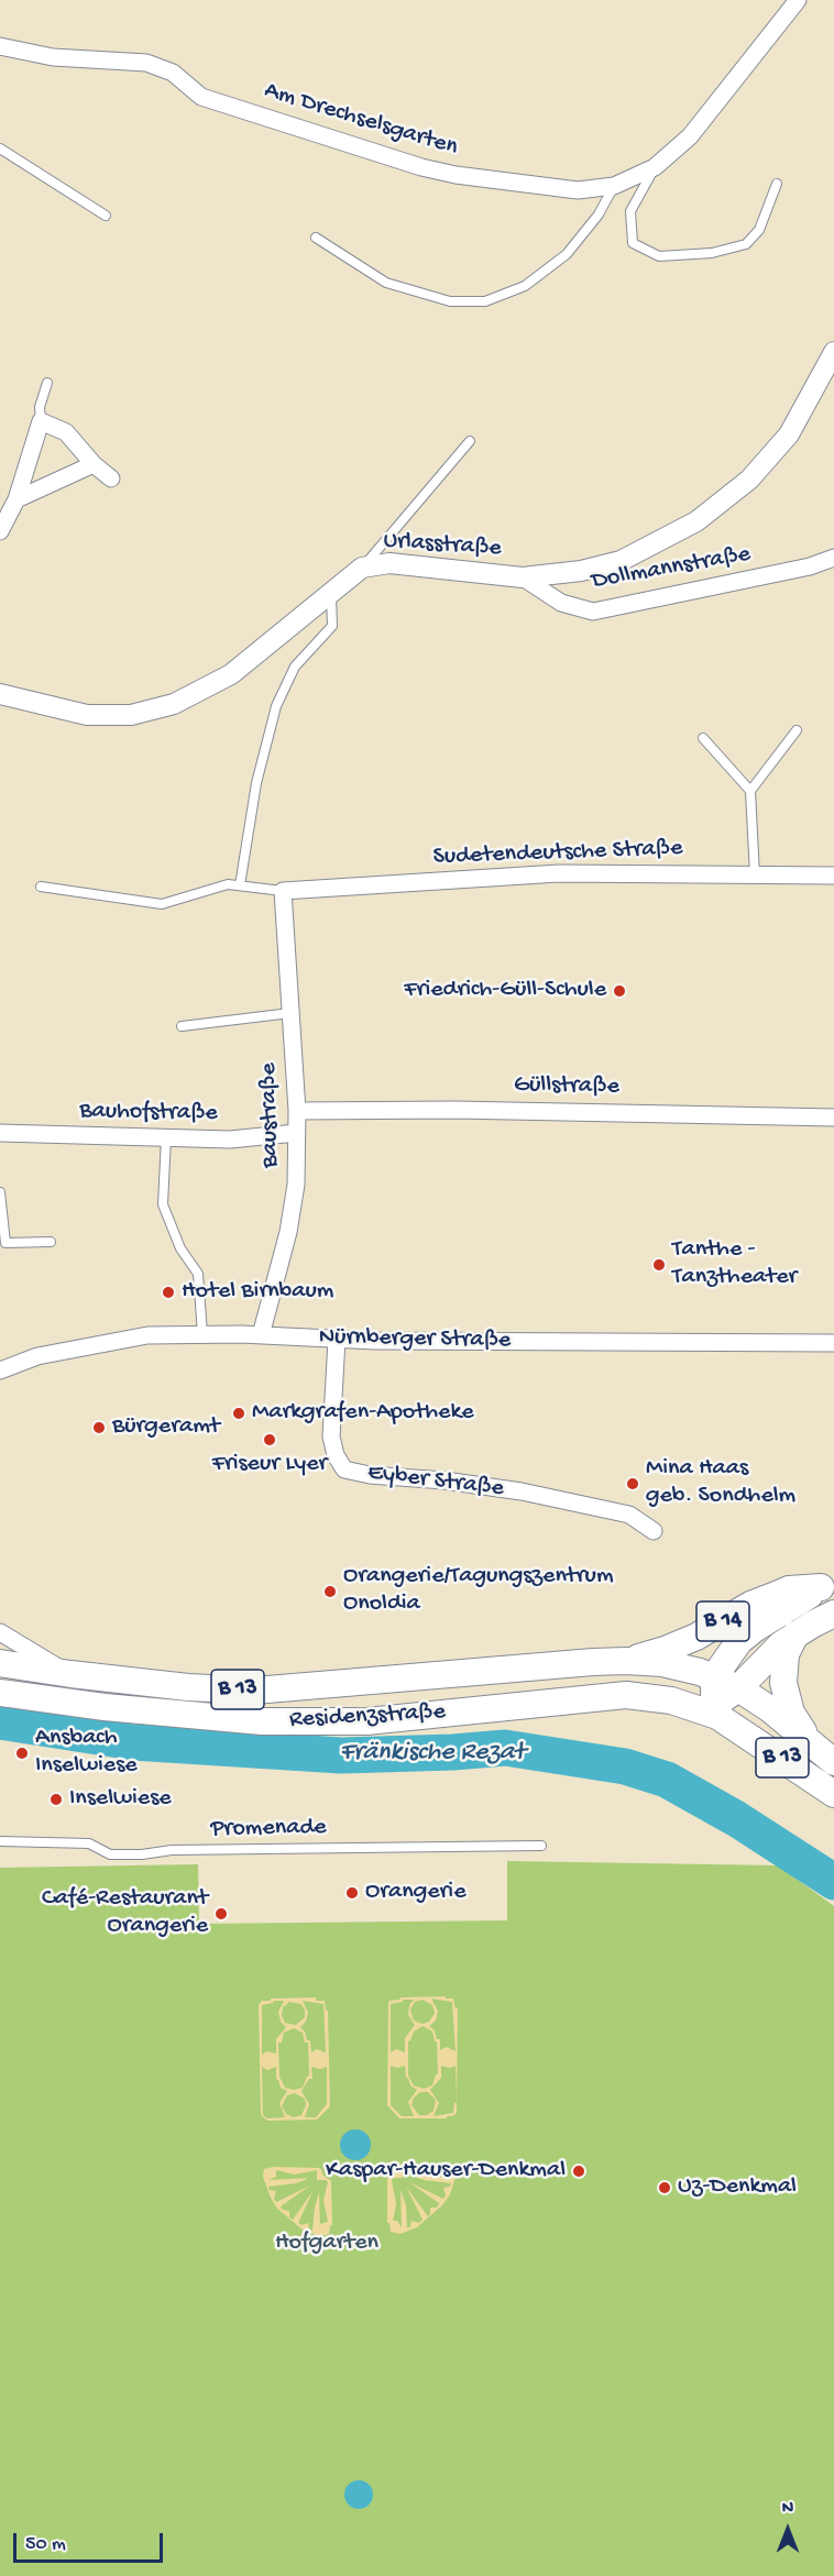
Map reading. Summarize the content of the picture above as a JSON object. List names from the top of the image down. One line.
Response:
{"streets":{"main road":["B 14","B 13","Residenzstraße"],"street":["Am Drechselsgarten","Urlasstraße","Dollmannstraße","Sudetendeutsche Straße","Güllstraße","Bauhofstraße","Baustraße","Nürnberger Straße","Eyber Straße"],"lane":["Promenade"]},"crossings":[["Urlasstraße","Dollmannstraße"],["Sudetendeutsche Straße","Baustraße"],["Güllstraße","Baustraße"],["Bauhofstraße","Baustraße"],["Baustraße","Nürnberger Straße"],["Nürnberger Straße","Eyber Straße"],["B 14","B 13"],["B 14","Residenzstraße"],["B 13","Residenzstraße"]],"water":["Fränkische Rezat"],"parks":["Hofgarten"],"places":["Friedrich-Güll-Schule","Tanthe - Tanztheater","Hotel Birnbaum","Markgrafen-Apotheke","Bürgeramt","Friseur Lyer","Mina Haas geb. Sondhelm","Orangerie/Tagungszentrum Onoldia","Ansbach Inselwiese","Inselwiese","Orangerie","Café-Restaurant Orangerie","Kaspar-Hauser-Denkmal","Uz-Denkmal"],"scale_bar":"50 m","north":"top"}
